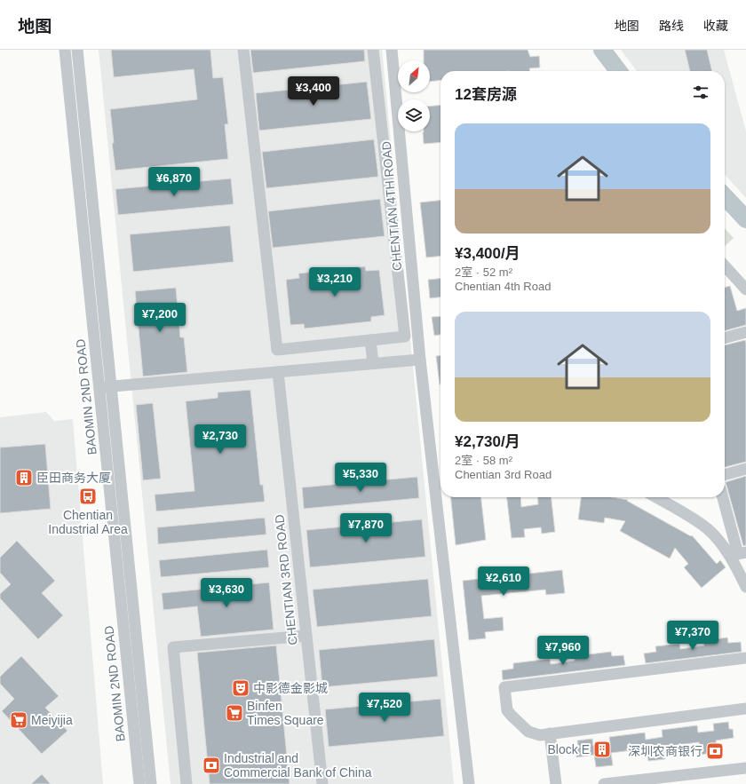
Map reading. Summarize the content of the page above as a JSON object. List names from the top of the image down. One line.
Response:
{"streets":{"street":["CHENTIAN 4TH ROAD","BAOMIN 2ND ROAD","CHENTIAN 3RD ROAD"]},"places":{"building":["臣田商务大厦","Block E"],"bus stop":["Chentian Industrial Area"],"theatre":["中影德金影城"],"supermarket":["Binfen Times Square","Meiyijia"],"bank":["深圳农商银行","Industrial and Commercial Bank of China"]},"north":"top right","page":{"header":"地图","nav":["地图","路线","收藏"],"heading":"12套房源","price":["¥3,400","¥6,870","¥3,210","¥7,200","¥2,730","¥5,330","¥7,870","¥2,610","¥3,630","¥7,370","¥7,960","¥7,520"],"list":[{"name":"¥3,400/月","note":"2室 · 52 m² · Chentian 4th Road"},{"name":"¥2,730/月","note":"2室 · 58 m² · Chentian 3rd Road"}]}}
